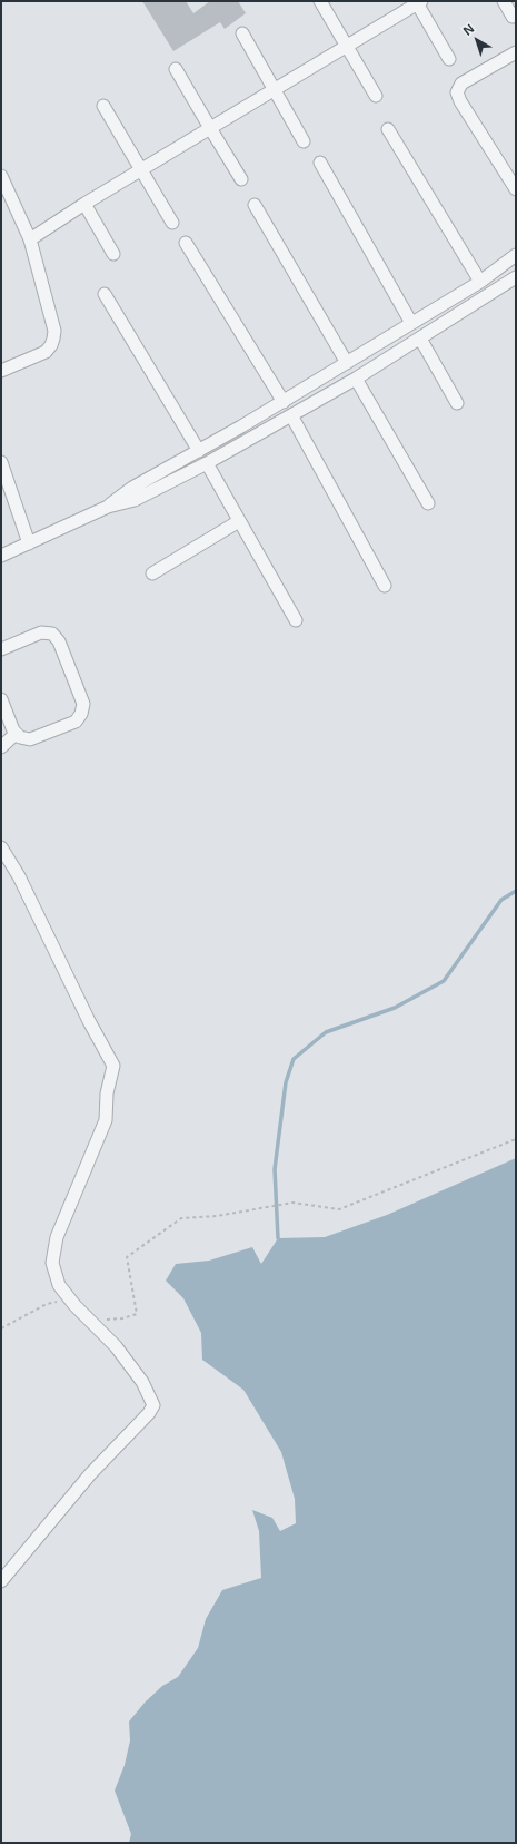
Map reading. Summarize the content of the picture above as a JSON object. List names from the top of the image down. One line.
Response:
{"north":"top left"}
